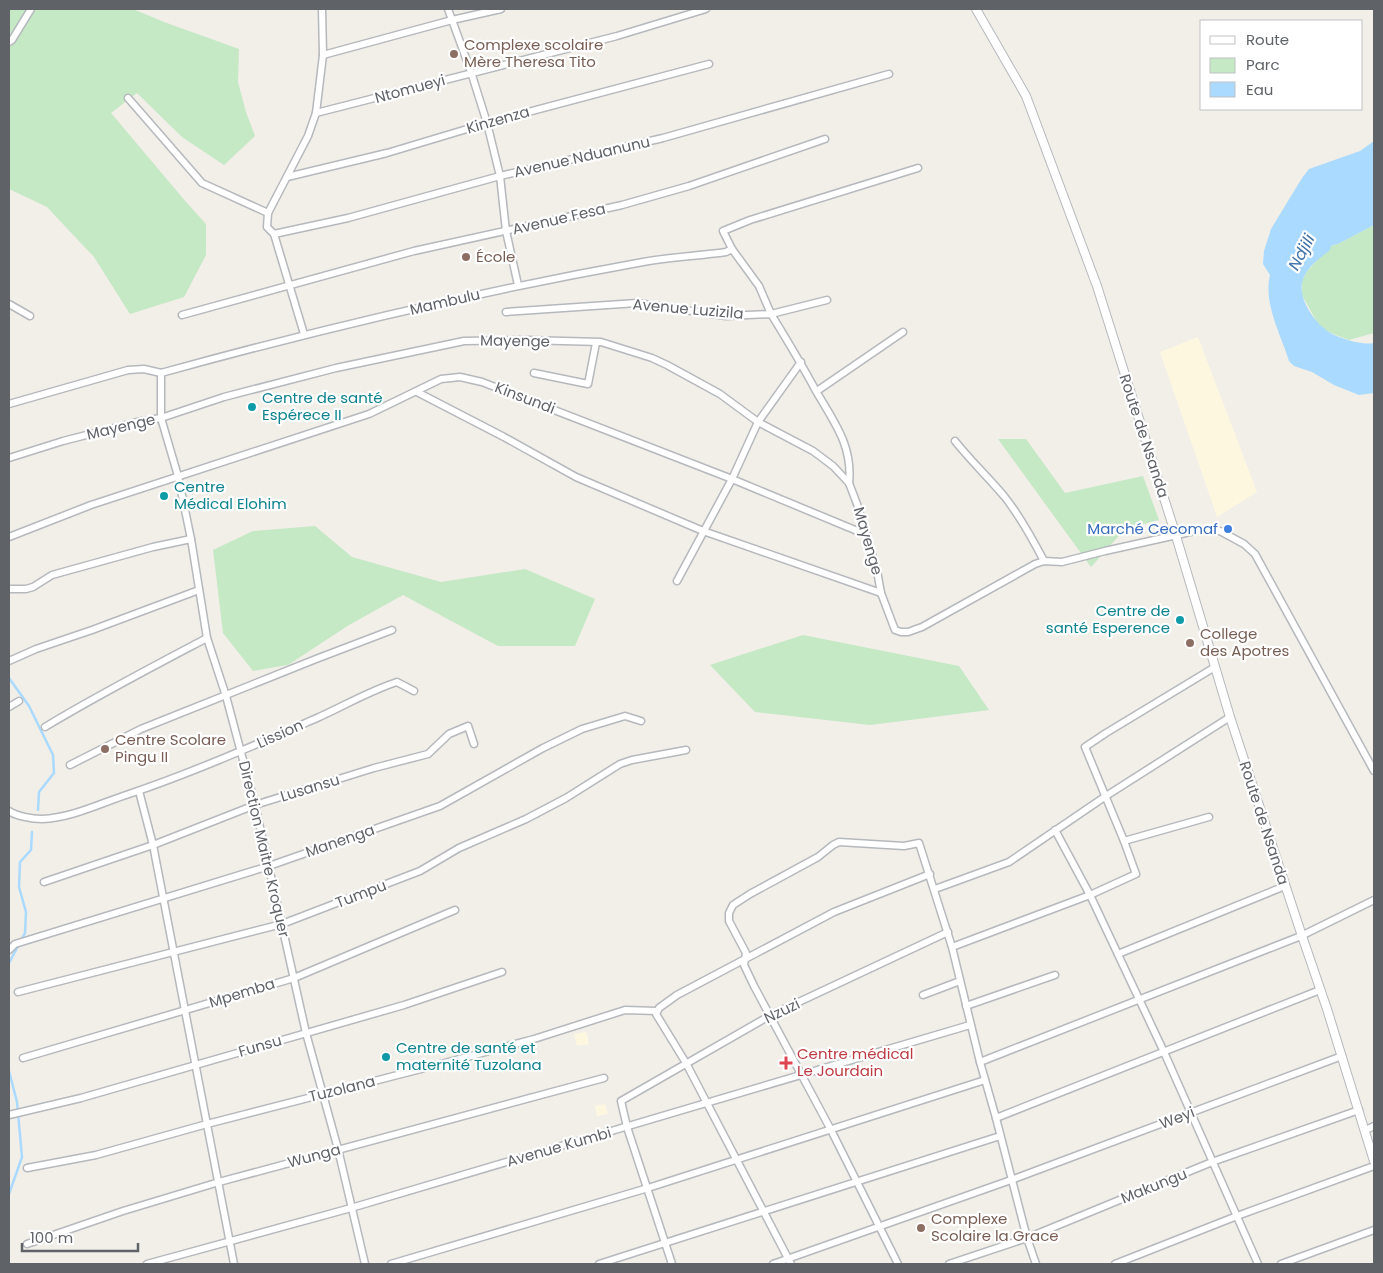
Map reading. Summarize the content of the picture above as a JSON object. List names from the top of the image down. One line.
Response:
{"streets":{"street":["Ntomueyi","Kinzenza","Avenue Nduanunu","Avenue Fesa","Mambulu","Avenue Luzizila","Mayenge","Kinsundi","Route de Nsanda","Lission","Lusansu","Manenga","Direction Maitre Kroquer","Tumpu","Mpemba","Nzuzi","Funsu","Tuzolana","Weyi","Avenue Kumbi","Wunga","Makungu"]},"crossings":[["Mambulu","Direction Maitre Kroquer"],["Mayenge","Kinsundi"],["Mayenge","Direction Maitre Kroquer"],["Kinsundi","Direction Maitre Kroquer"],["Route de Nsanda","Weyi"],["Route de Nsanda","Makungu"],["Lission","Direction Maitre Kroquer"],["Lusansu","Direction Maitre Kroquer"],["Manenga","Direction Maitre Kroquer"],["Direction Maitre Kroquer","Tumpu"],["Direction Maitre Kroquer","Mpemba"],["Direction Maitre Kroquer","Funsu"],["Direction Maitre Kroquer","Tuzolana"],["Direction Maitre Kroquer","Avenue Kumbi"],["Direction Maitre Kroquer","Wunga"],["Nzuzi","Avenue Kumbi"]],"water":["Ndjili"],"places":{"other":["Complexe scolaire Mère Theresa Tito","École","Centre de santé Espérece II","Centre Médical Elohim","Marché Cecomaf","Centre de santé Esperence","College des Apotres","Centre Scolare Pingu II","Centre de santé et maternité Tuzolana","Complexe Scolaire la Grace"],"health":["Centre médical Le Jourdain"]},"legend":["Route","Parc","Eau"],"scale_bar":"100 m"}
